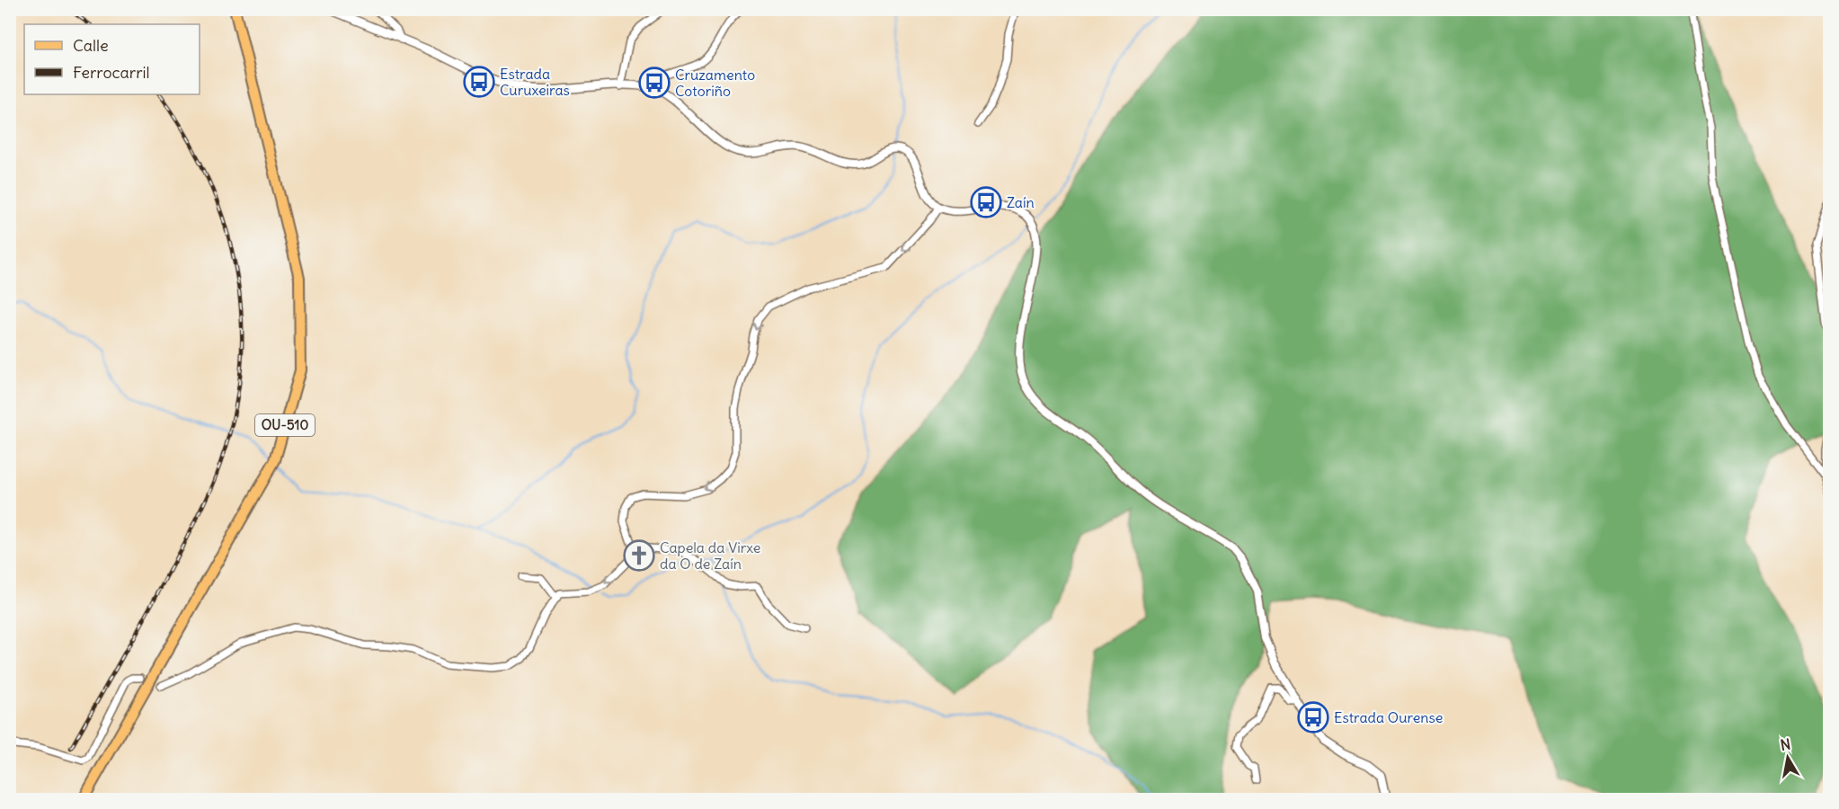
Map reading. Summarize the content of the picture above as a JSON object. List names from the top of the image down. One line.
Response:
{"streets":{"main road":["OU-510"]},"places":{"bus stop":["Estrada Curuxeiras","Cruzamento Cotoriño","Zaín","Estrada Ourense"],"church":["Capela da Virxe da O de Zaín"]},"legend":["Calle","Ferrocarril"],"north":"top"}
